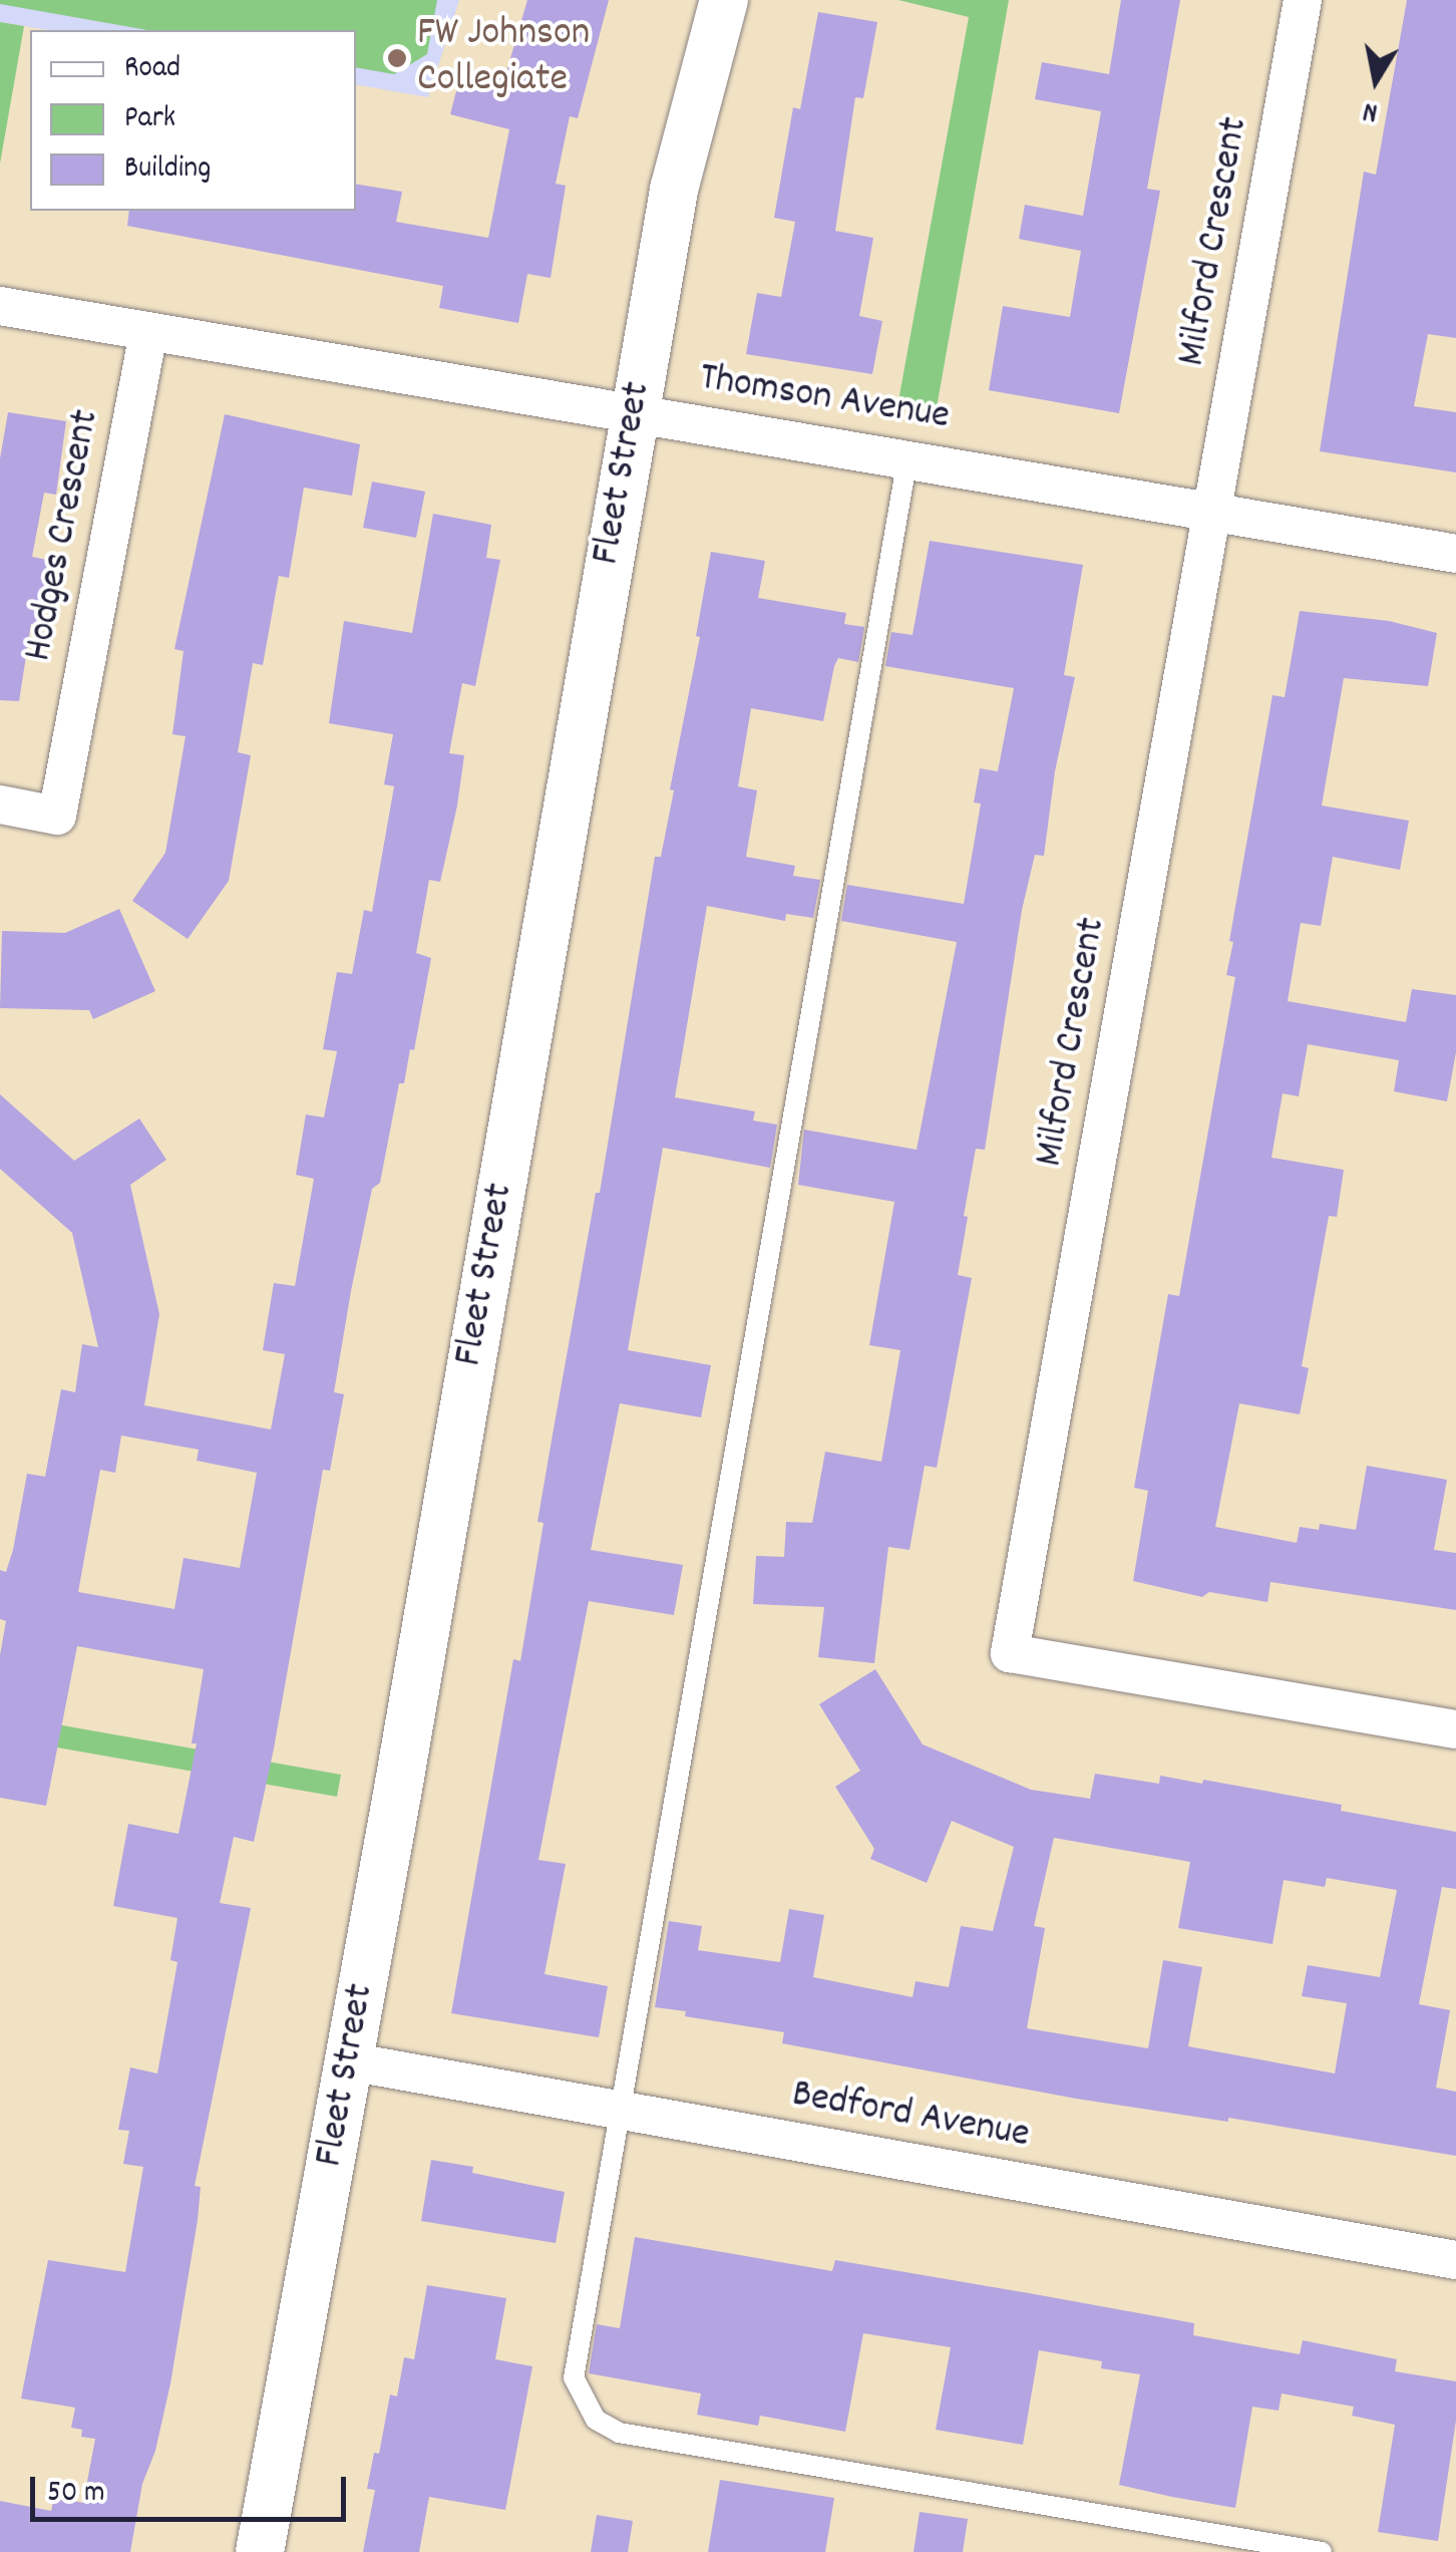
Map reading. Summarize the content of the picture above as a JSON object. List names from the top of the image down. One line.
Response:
{"streets":{"street":["Milford Crescent","Thomson Avenue","Fleet Street","Hodges Crescent","Bedford Avenue"]},"crossings":[["Milford Crescent","Thomson Avenue"],["Thomson Avenue","Fleet Street"],["Thomson Avenue","Hodges Crescent"],["Fleet Street","Bedford Avenue"]],"places":["FW Johnson Collegiate"],"legend":["Road","Park","Building"],"scale_bar":"50 m","north":"bottom"}
